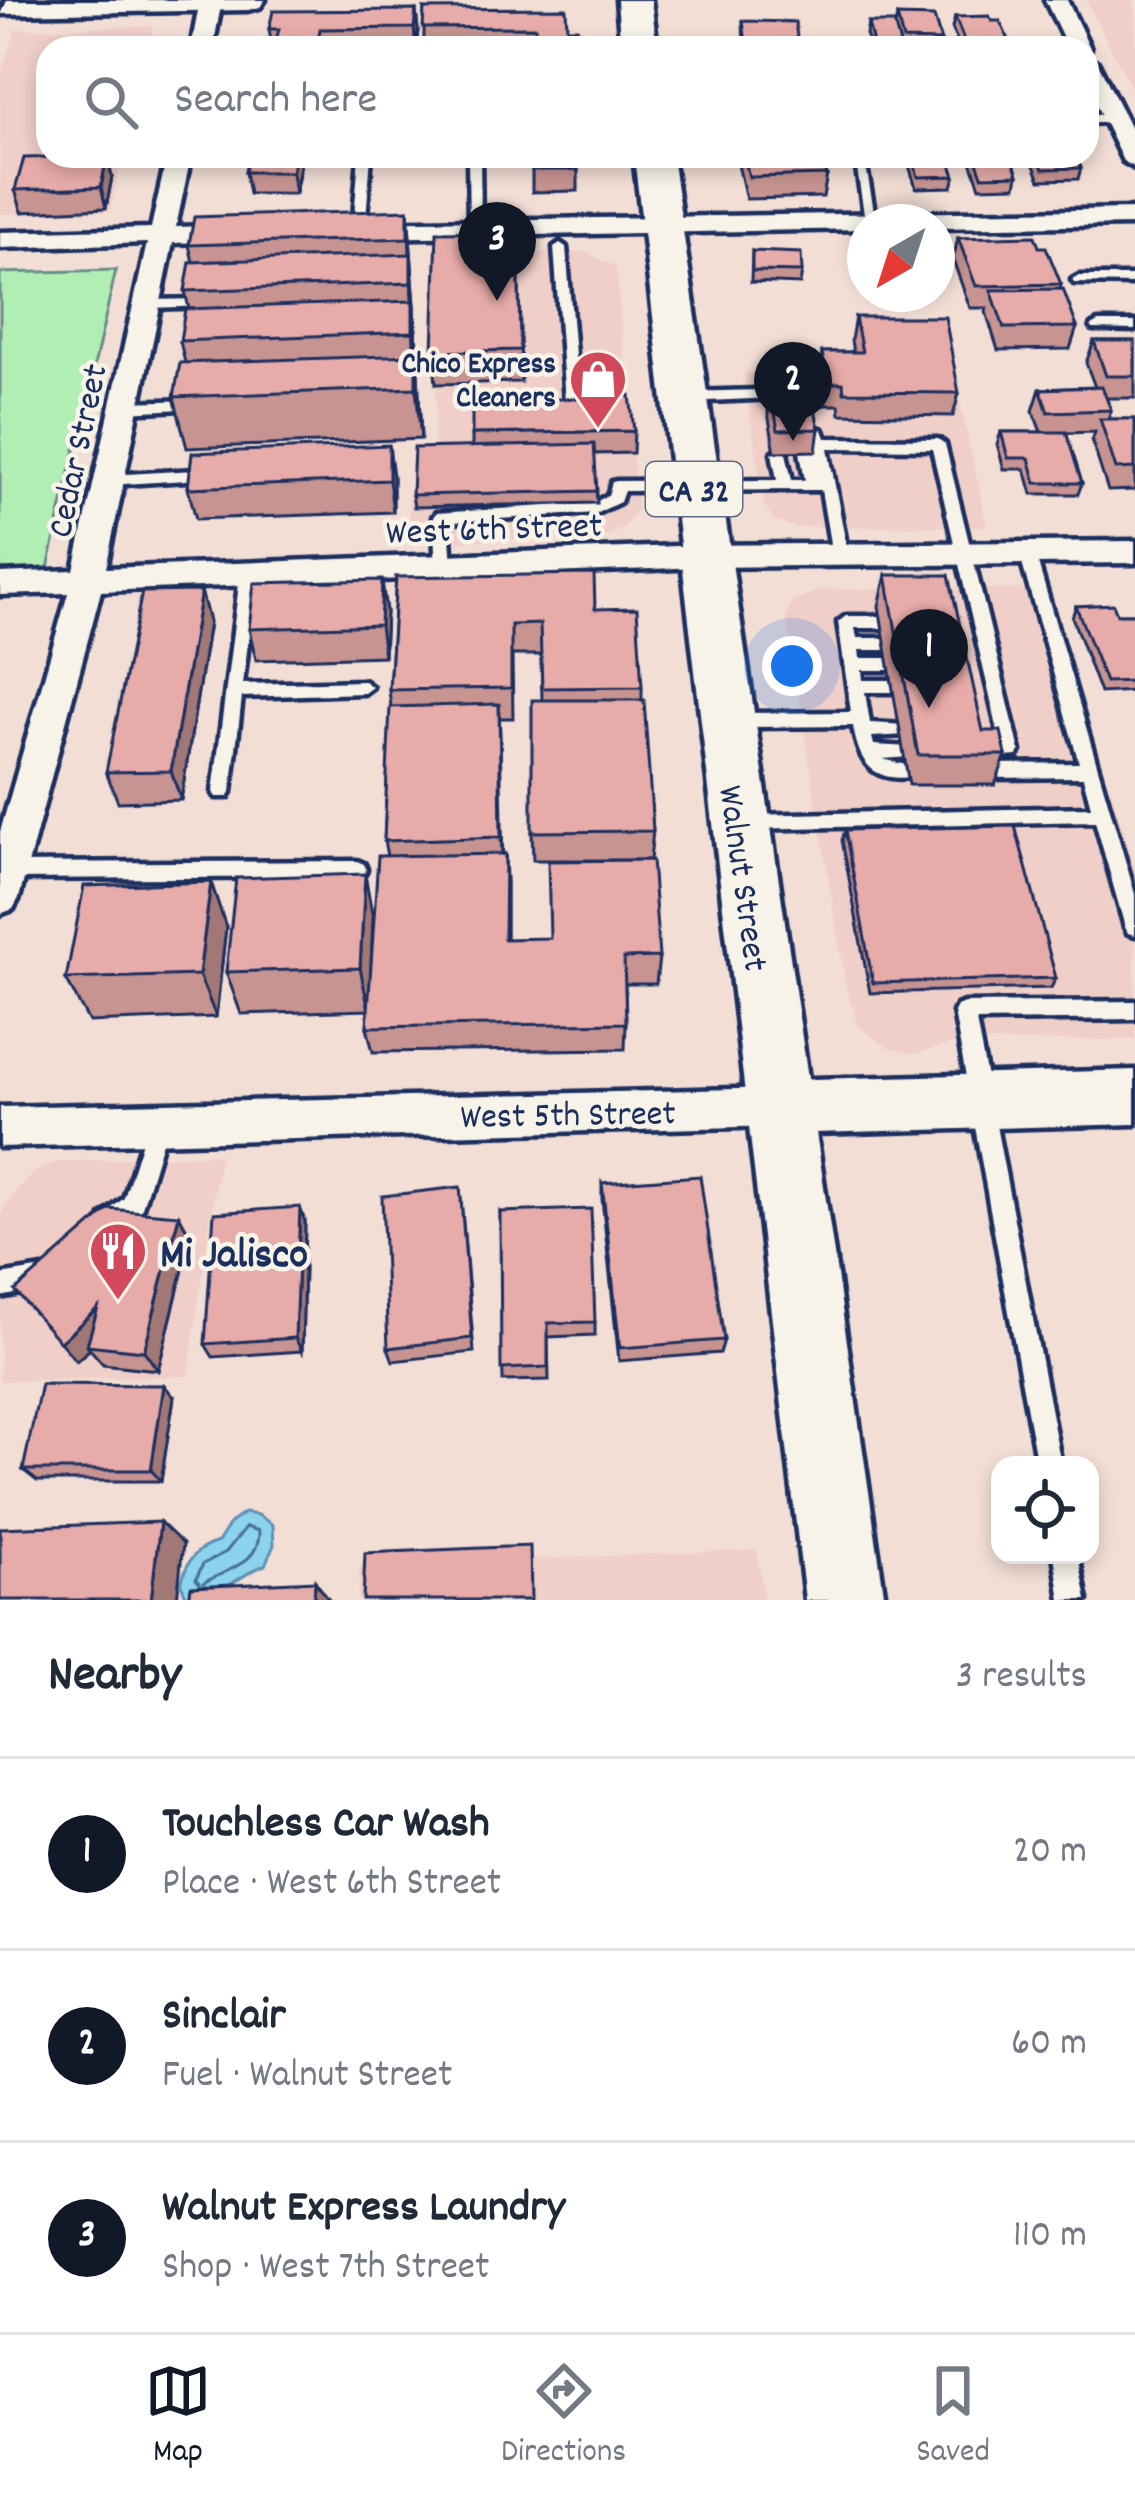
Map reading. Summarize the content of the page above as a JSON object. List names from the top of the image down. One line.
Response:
{"streets":{"main road":["CA 32","Walnut Street"],"street":["Cedar Street","West 6th Street","West 5th Street"]},"crossings":[["Cedar Street","West 6th Street"],["West 6th Street","Walnut Street"],["Walnut Street","West 5th Street"]],"places":{"shop":["Chico Express Cleaners"],"restaurant":["Mi Jalisco"]},"north":"bottom left","page":{"search":"Search here","pins":["3","2","1"],"heading":["Nearby","3 results"],"list":[{"mark":"1","name":"Touchless Car Wash","note":"Place · West 6th Street","value":"20 m"},{"mark":"2","name":"Sinclair","note":"Fuel · Walnut Street","value":"60 m"},{"mark":"3","name":"Walnut Express Laundry","note":"Shop · West 7th Street","value":"110 m"}],"nav":["Map","Directions","Saved"]}}
